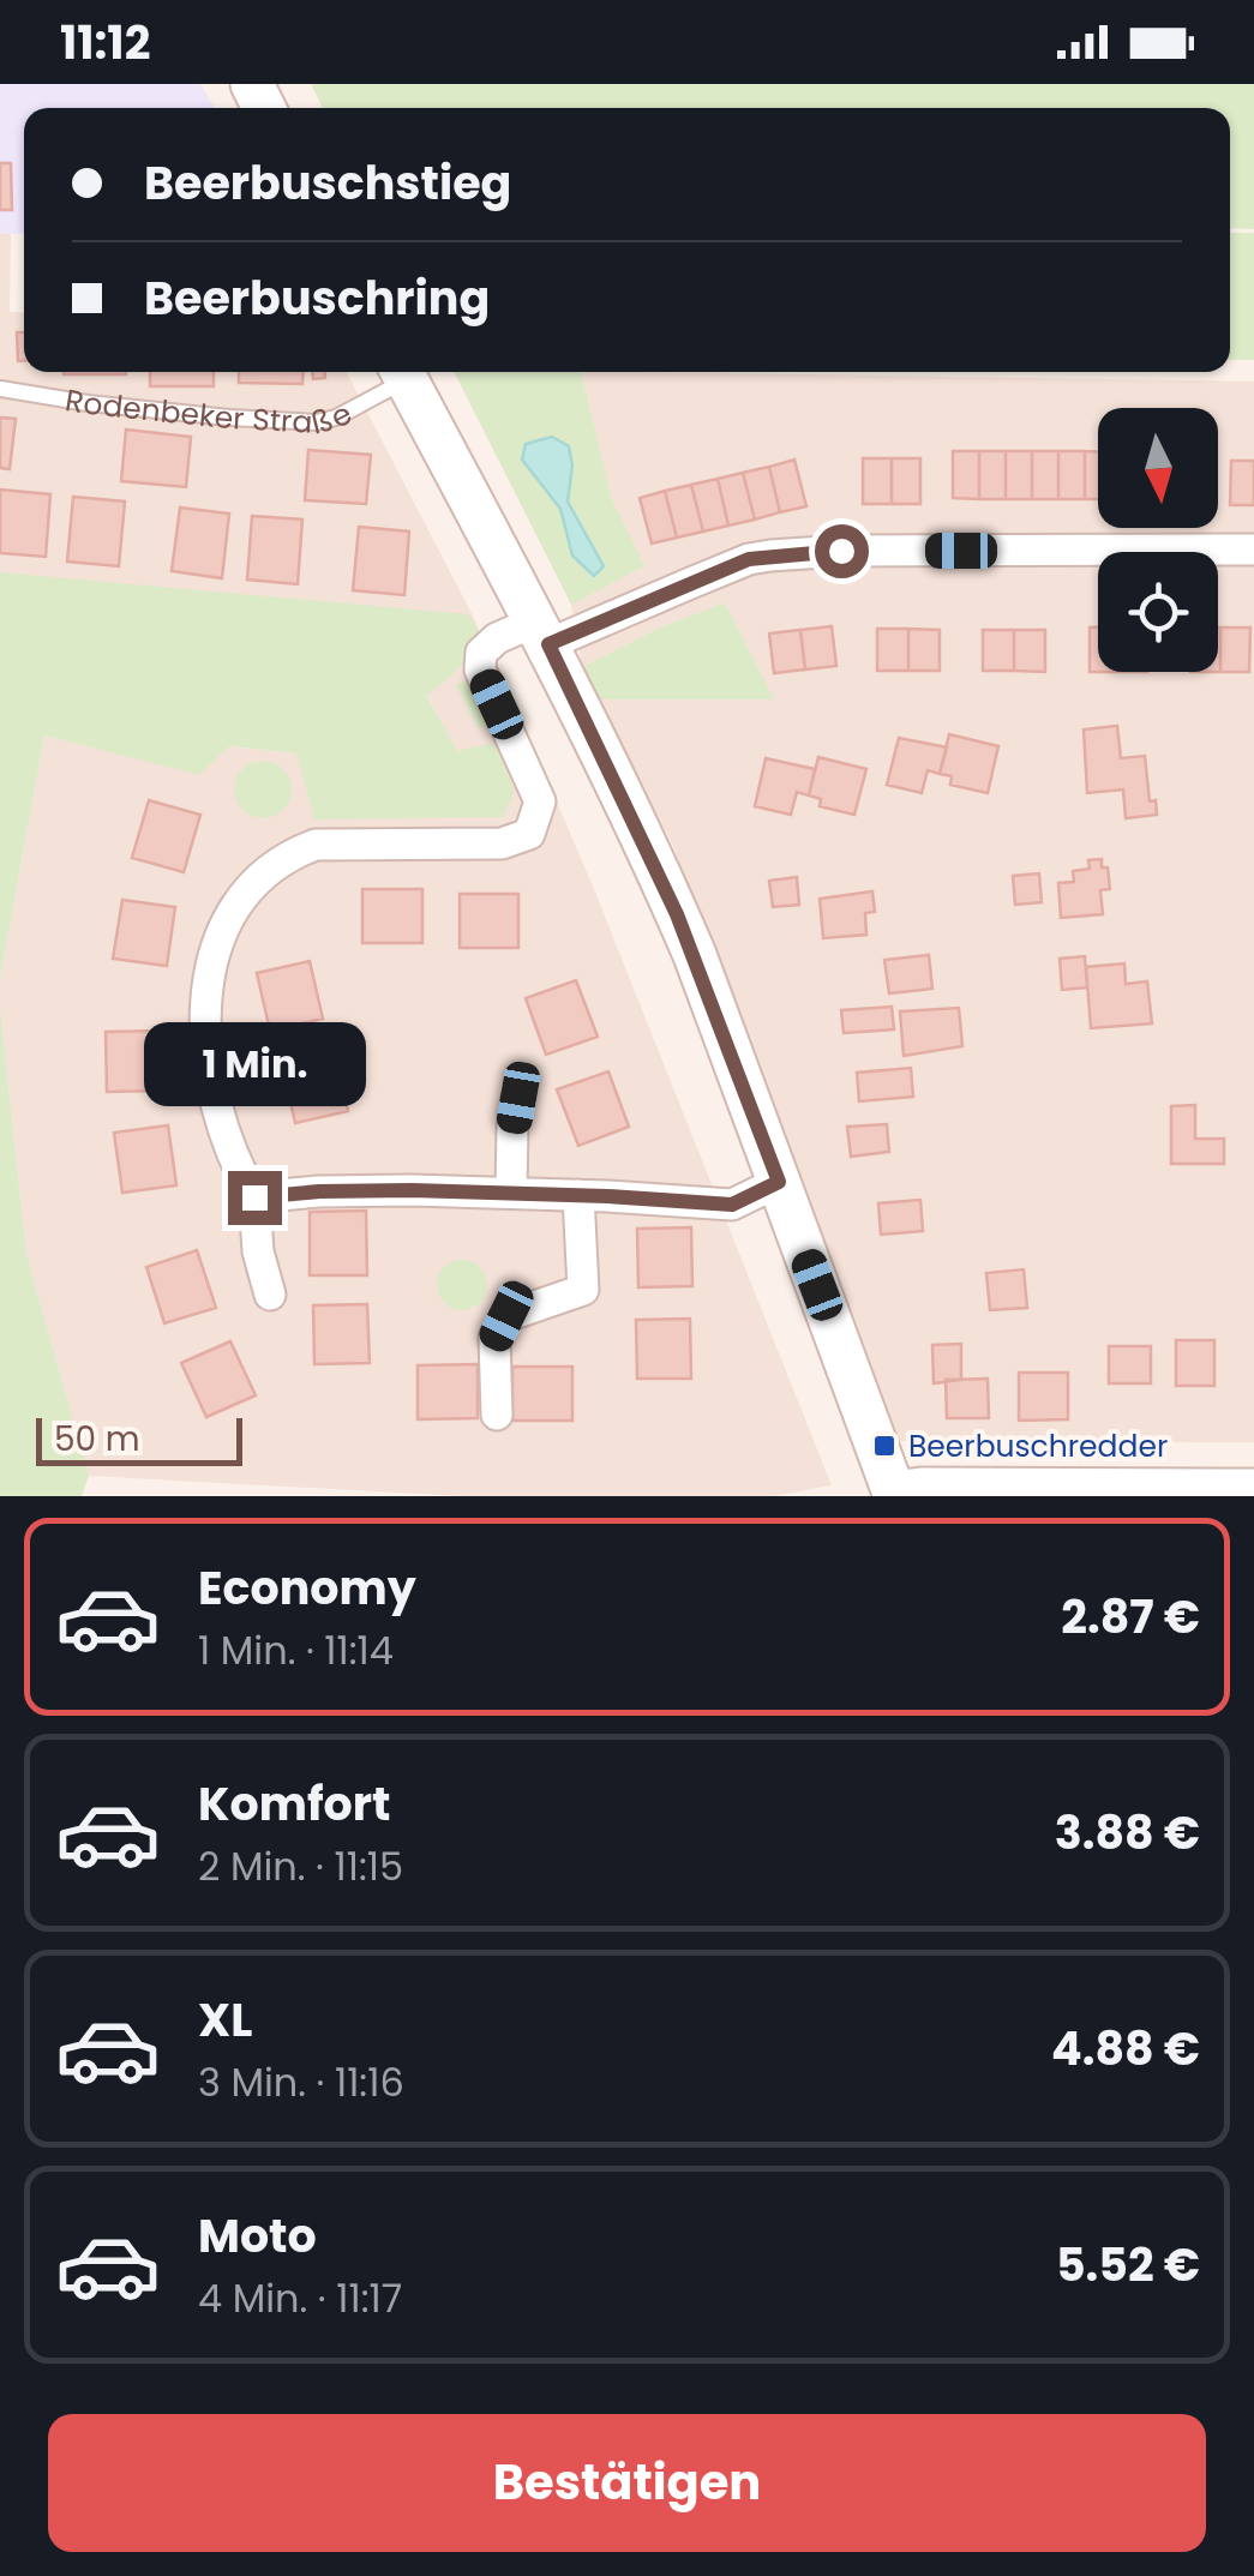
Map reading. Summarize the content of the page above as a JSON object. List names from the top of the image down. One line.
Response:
{"streets":{"street":["Rodenbeker Straße"]},"places":{"transit":["Beerbuschredder"]},"scale_bar":"50 m","north":"bottom","page":{"status":"11:12","banner":["Beerbuschstieg","Beerbuschring"],"bubble":"1 Min.","scale":"50 m","list":[{"name":"Economy","note":"1 Min. · 11:14","value":"2.87 €"},{"name":"Komfort","note":"2 Min. · 11:15","value":"3.88 €"},{"name":"XL","note":"3 Min. · 11:16","value":"4.88 €"},{"name":"Moto","note":"4 Min. · 11:17","value":"5.52 €"}],"buttons":"Bestätigen"}}
